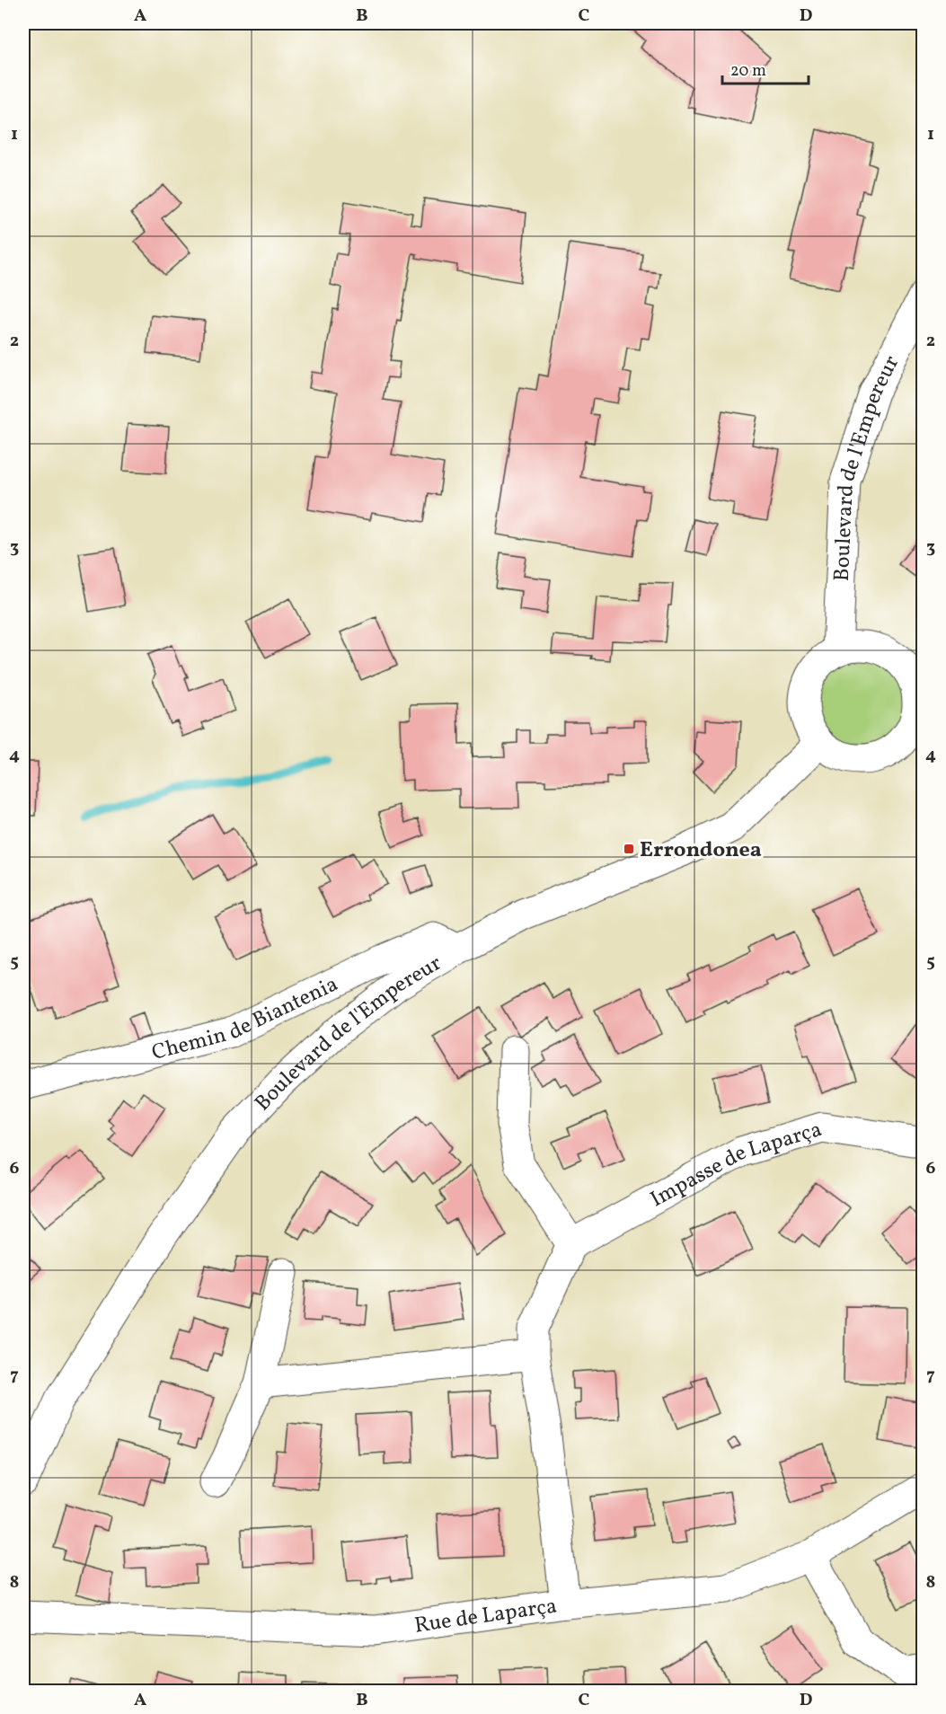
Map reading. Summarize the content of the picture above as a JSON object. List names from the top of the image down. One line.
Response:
{"streets":{"street":["Boulevard de l'Empereur","Chemin de Biantenia","Impasse de Laparça","Rue de Laparça"]},"crossings":[["Boulevard de l'Empereur","Chemin de Biantenia"]],"places":{"transit":["Errondonea"]},"scale_bar":"20 m","grid":{"columns":["A","B","C","D"],"rows":["1","2","3","4","5","6","7","8"]}}
